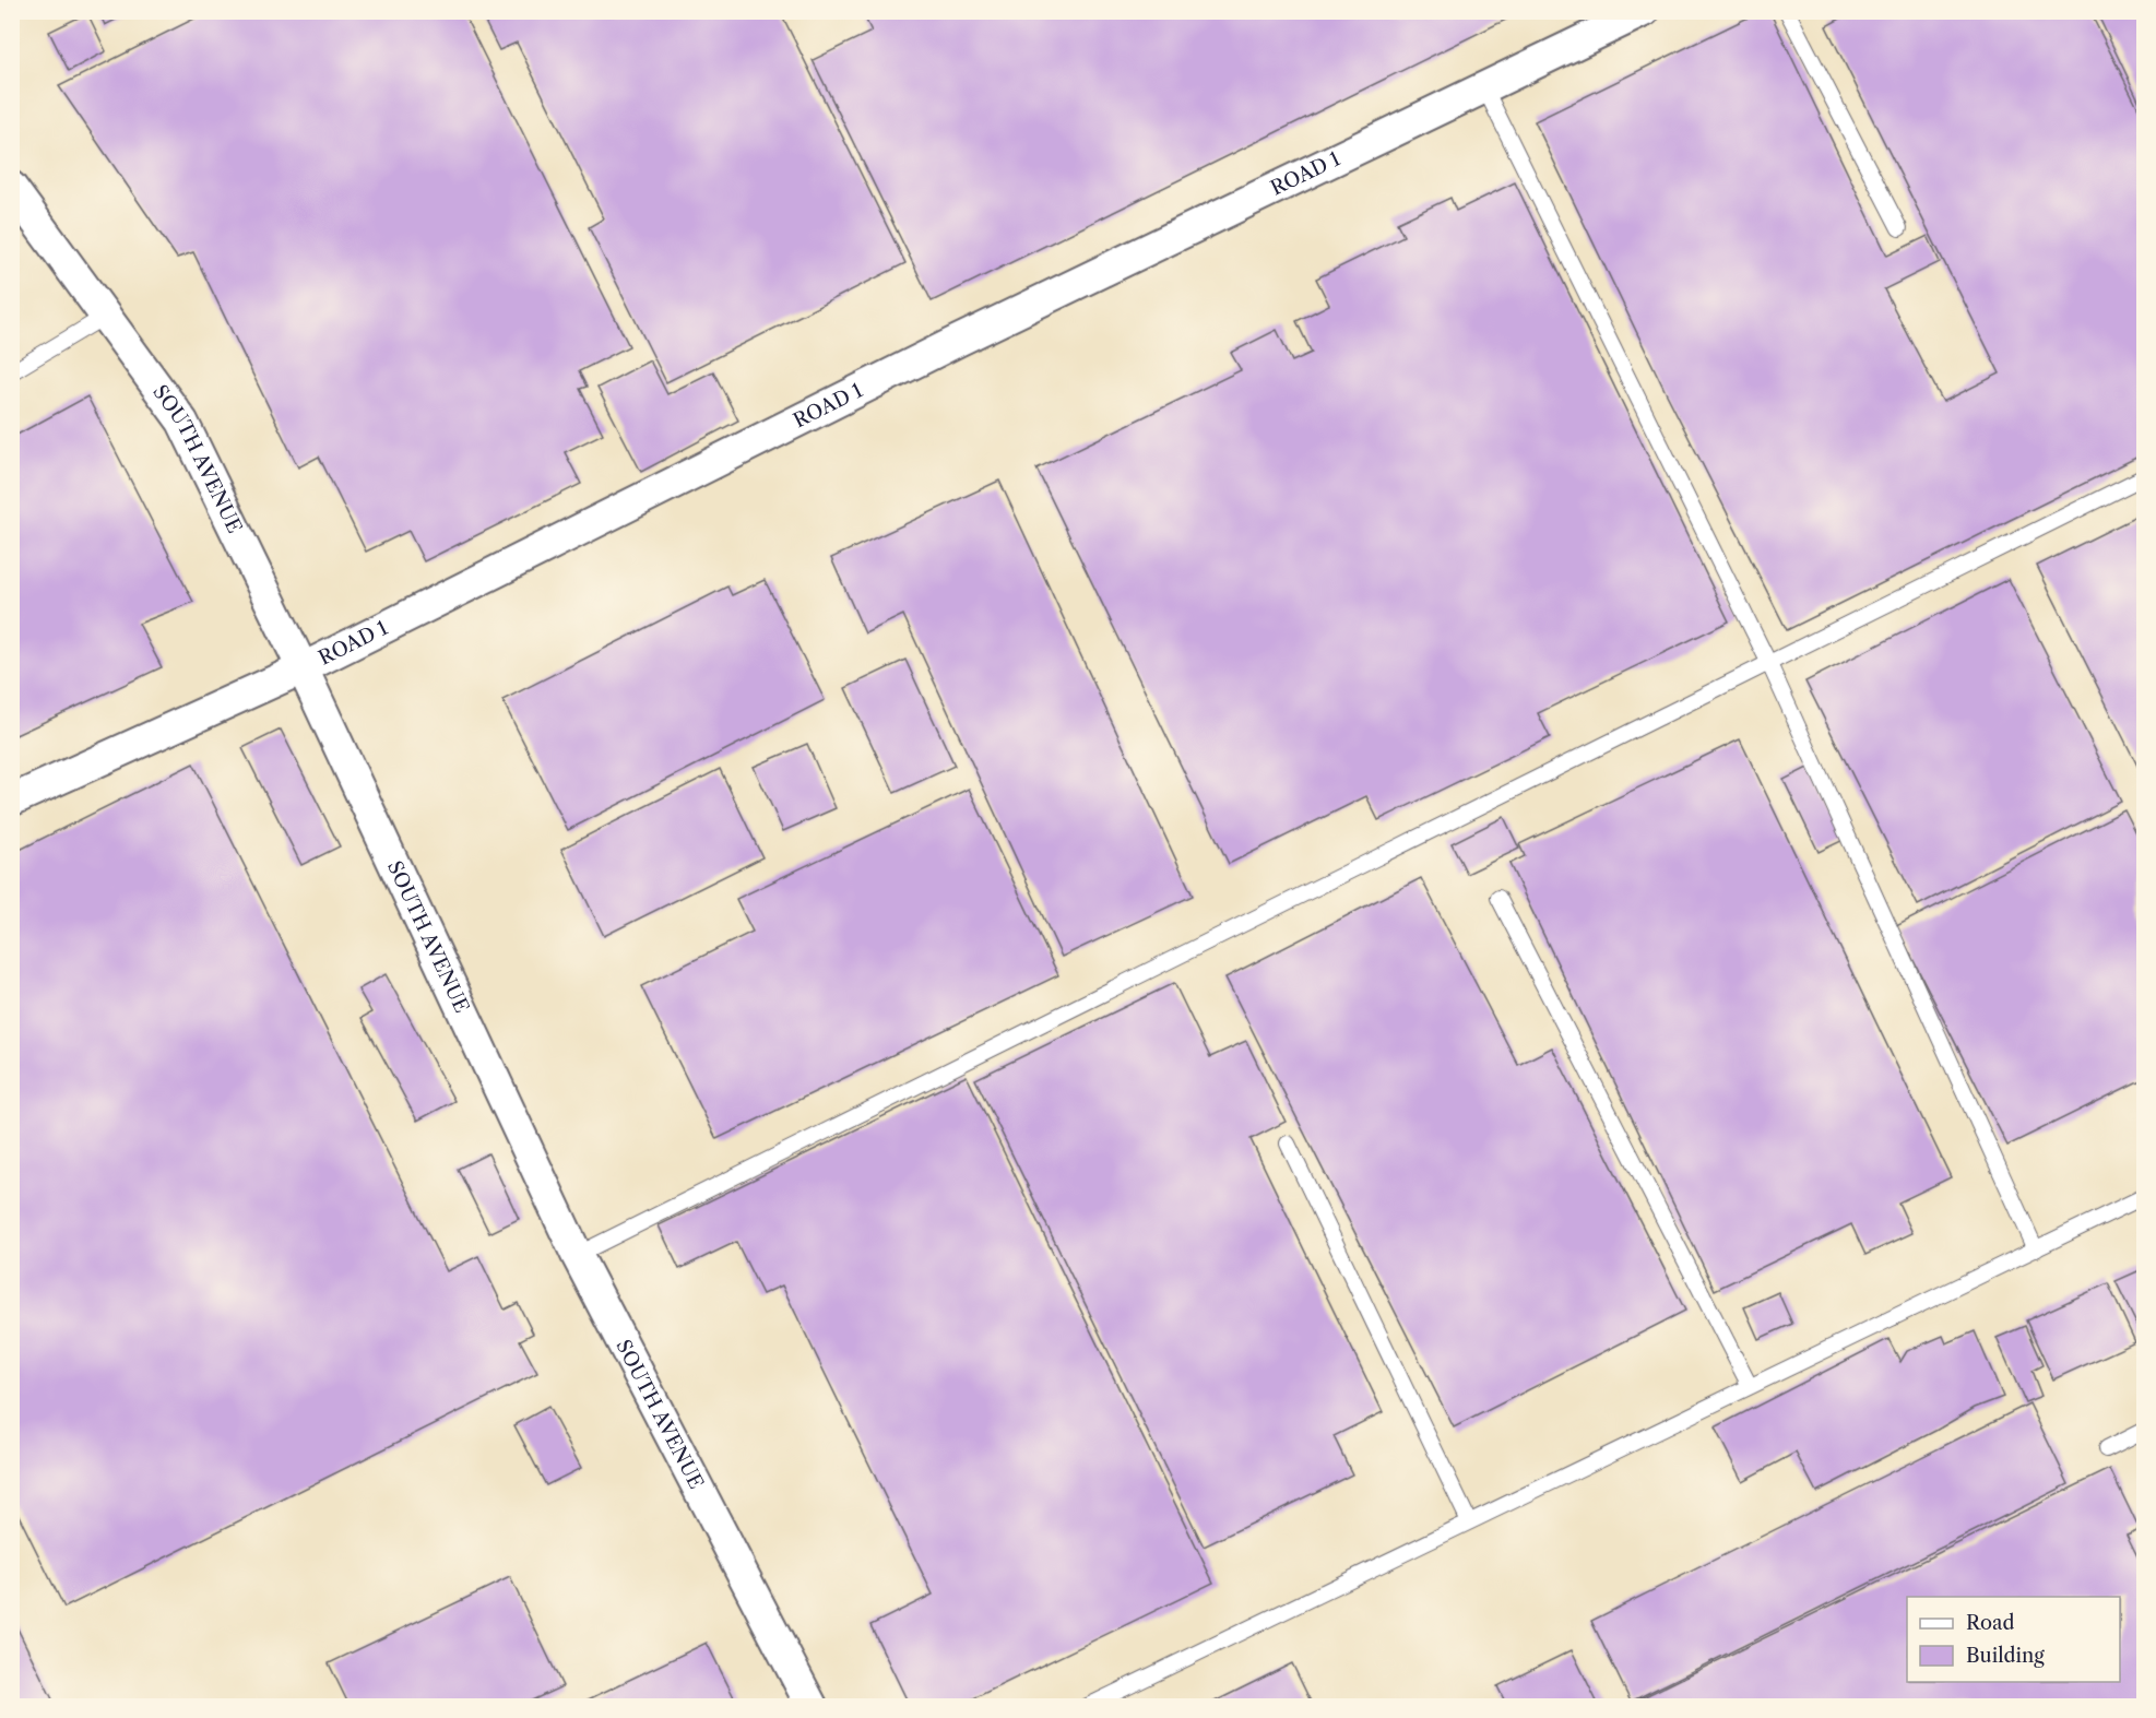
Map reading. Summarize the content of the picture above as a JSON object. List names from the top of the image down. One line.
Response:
{"streets":{"street":["ROAD 1","SOUTH AVENUE"]},"crossings":[["ROAD 1","SOUTH AVENUE"]],"legend":["Road","Building"]}
